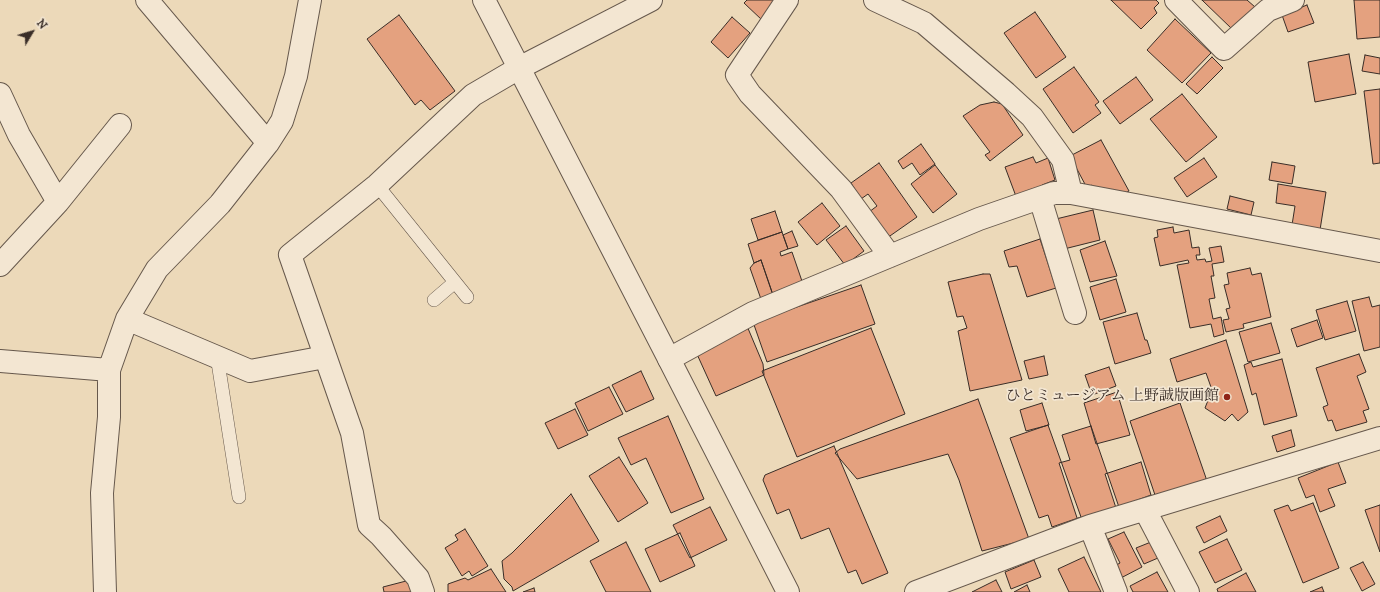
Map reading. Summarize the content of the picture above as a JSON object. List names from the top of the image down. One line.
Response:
{"places":["ひとミュージアム 上野誠版画館"],"north":"top right"}
